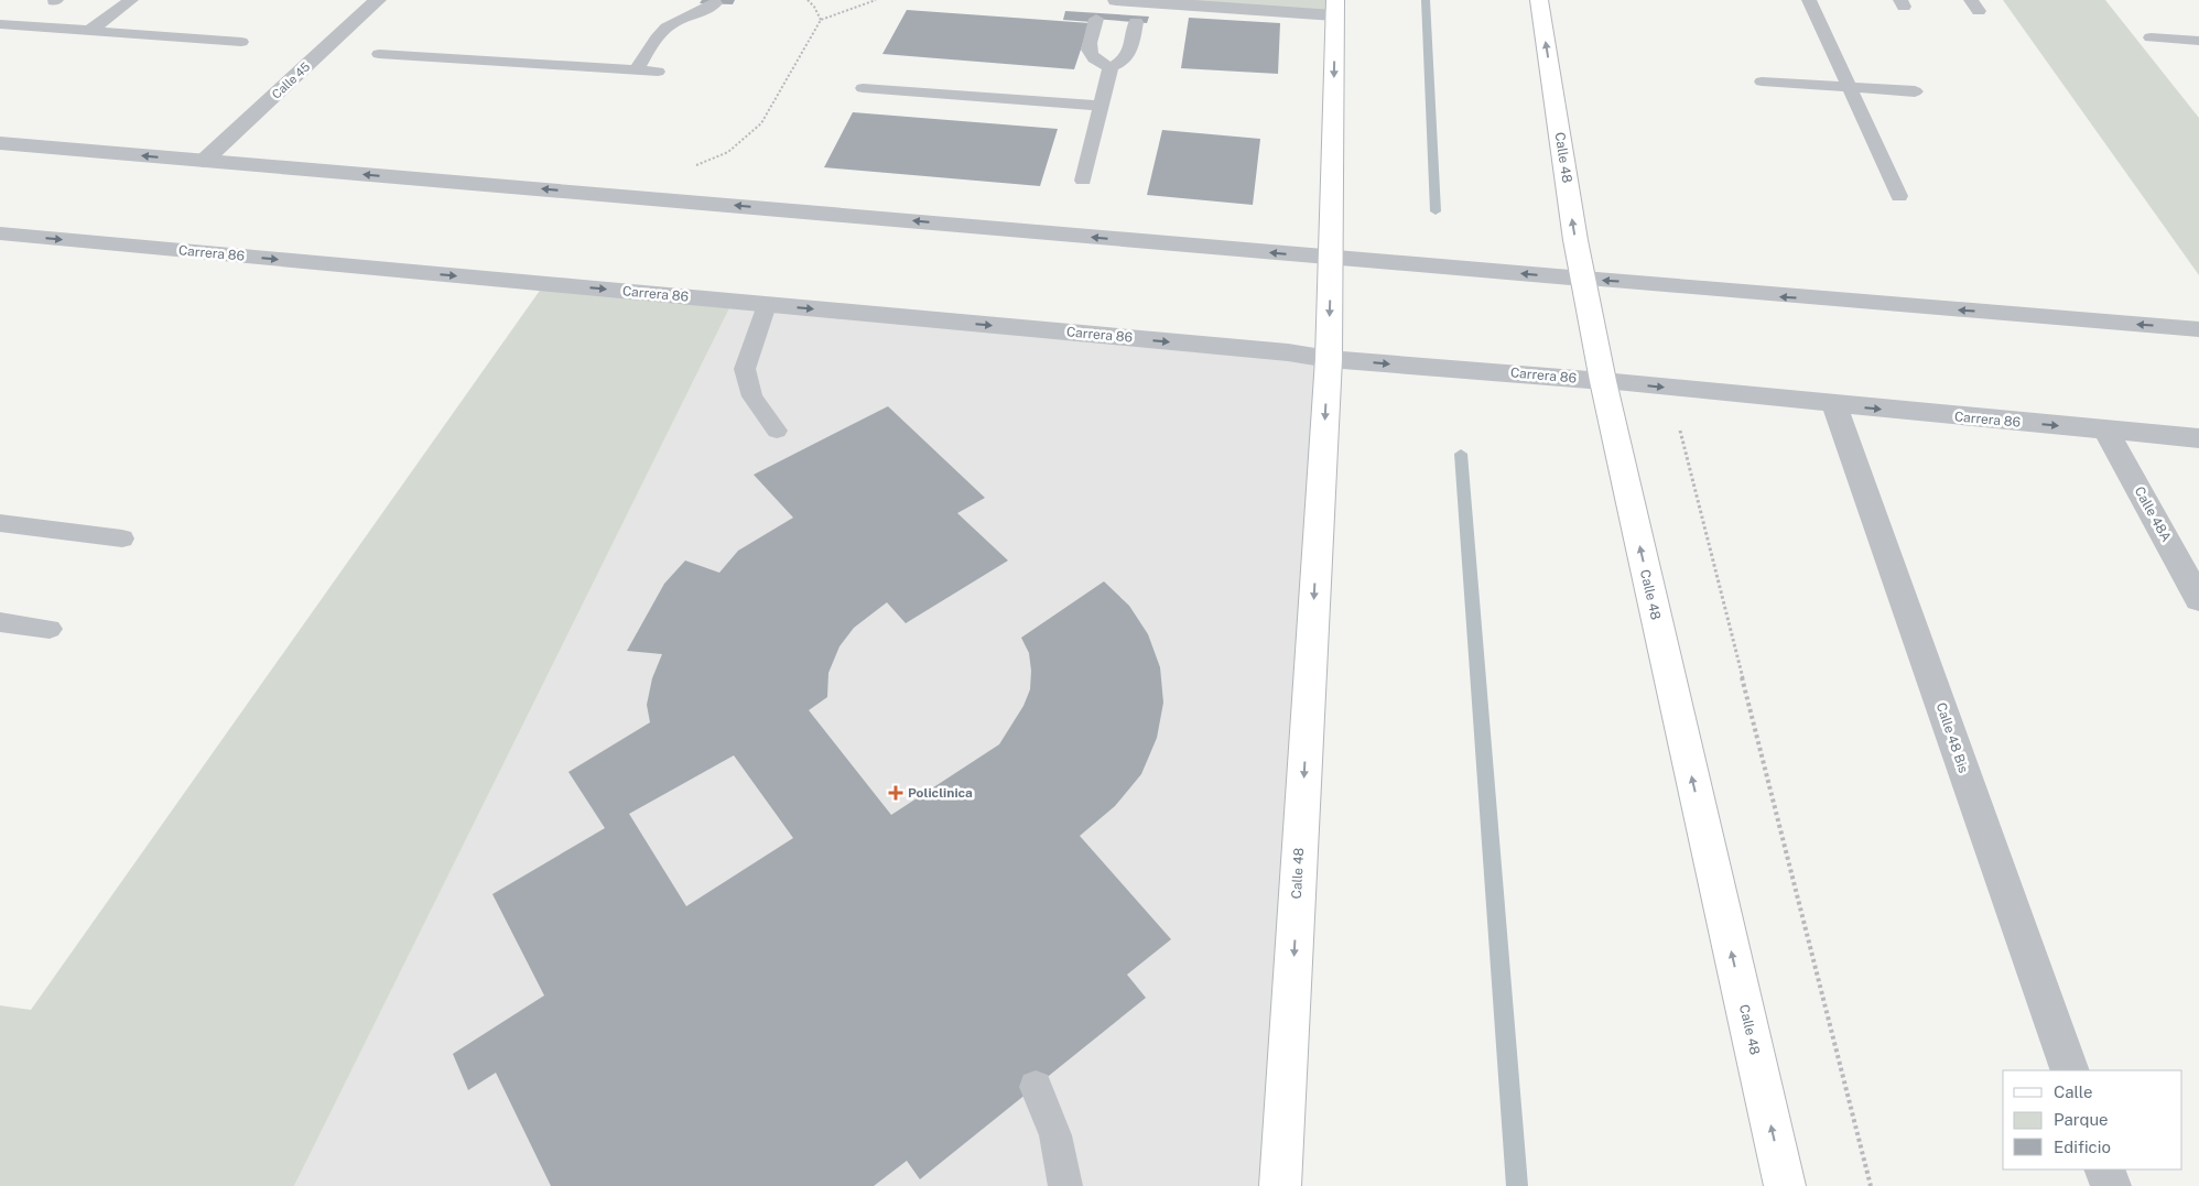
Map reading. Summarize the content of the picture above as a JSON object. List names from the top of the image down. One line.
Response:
{"streets":{"main road":["Calle 48"],"street":["Calle 45","Carrera 86","Calle 48A","Calle 48 Bis"]},"crossings":[["Calle 48","Carrera 86"],["Carrera 86","Calle 48A"],["Carrera 86","Calle 48 Bis"]],"places":{"health":["Policlinica"]},"legend":["Calle","Parque","Edificio"]}
